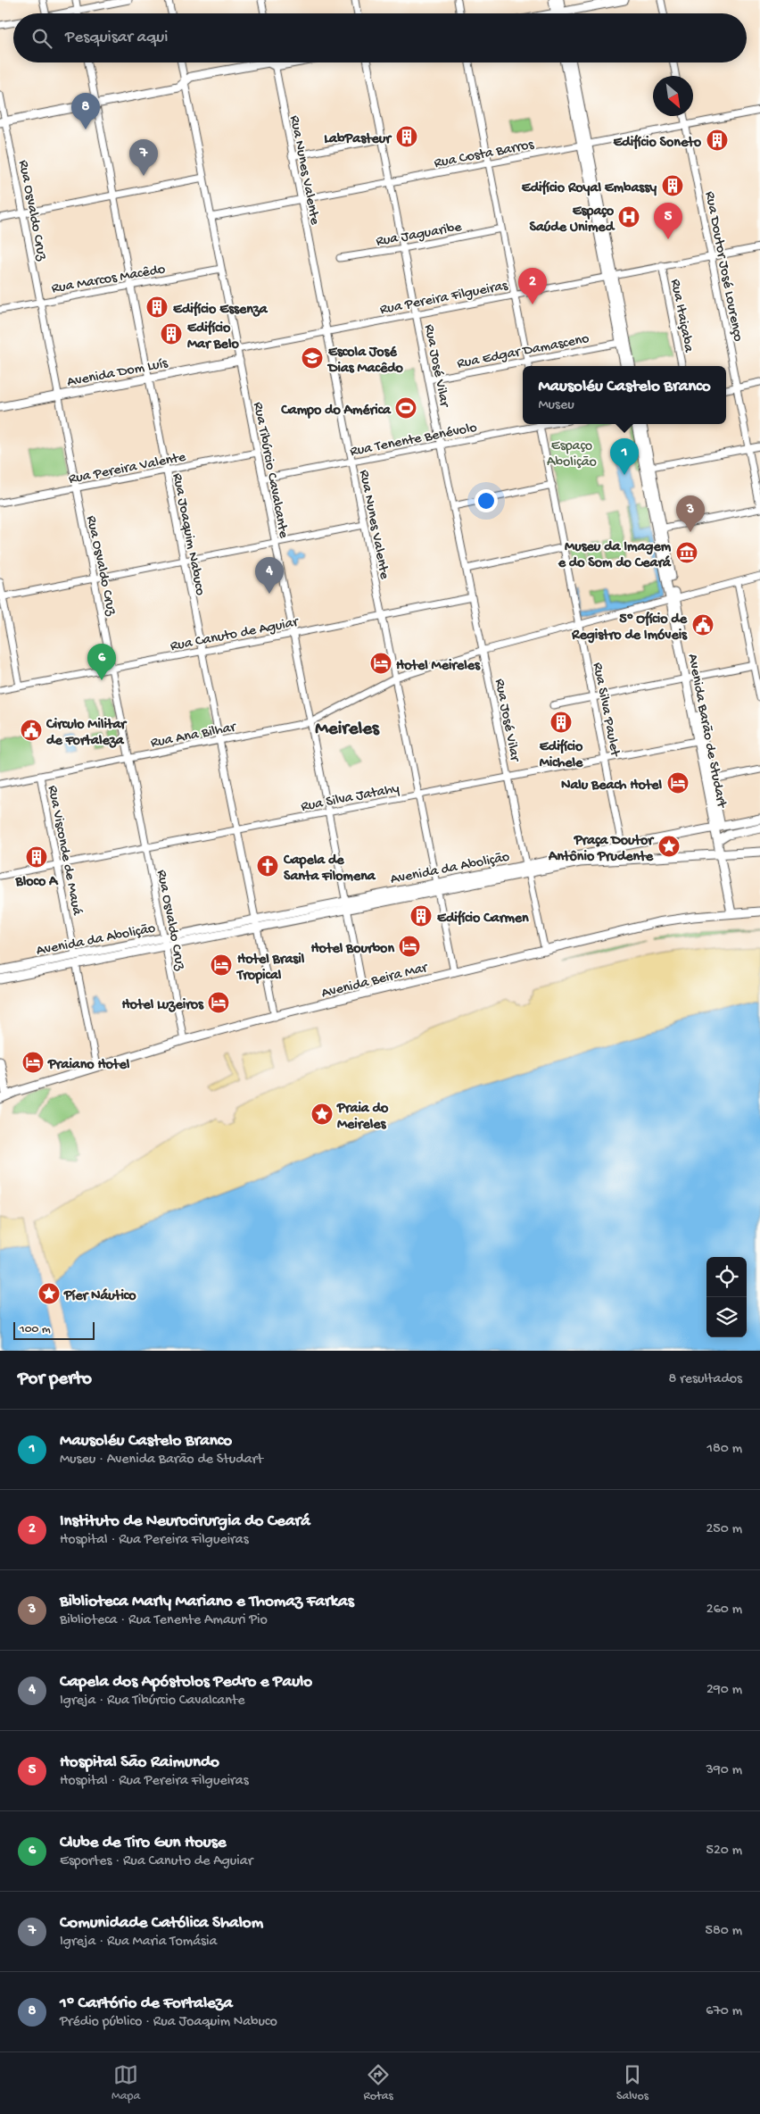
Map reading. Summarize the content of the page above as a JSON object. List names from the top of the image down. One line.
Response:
{"streets":{"main road":["Avenida Dom Luís","Avenida Barão de Studart","Avenida da Abolição","Avenida Beira Mar"],"street":["Rua Costa Barros","Rua Nunes Valente","Rua Osvaldo Cruz","Rua Jaguaribe","Rua Doutor José Lourenço","Rua Marcos Macêdo","Rua Pereira Filgueiras","Rua Itaiçaba","Rua Edgar Damasceno","Rua José Vilar","Rua Tenente Benévolo","Rua Pereira Valente","Rua Tibúrcio Cavalcante","Rua Joaquim Nabuco","Rua Canuto de Aguiar","Rua Silva Paulet","Rua Ana Bilhar","Rua Silva Jatahy","Rua Visconde de Mauá"]},"crossings":[["Rua Costa Barros","Rua Nunes Valente"],["Rua Costa Barros","Rua Doutor José Lourenço"],["Rua Costa Barros","Rua José Vilar"],["Rua Costa Barros","Rua Tibúrcio Cavalcante"],["Rua Nunes Valente","Rua Pereira Filgueiras"],["Rua Nunes Valente","Rua Tenente Benévolo"],["Rua Nunes Valente","Rua Canuto de Aguiar"],["Rua Nunes Valente","Rua Ana Bilhar"],["Rua Nunes Valente","Rua Silva Jatahy"],["Rua Nunes Valente","Avenida da Abolição"],["Rua Nunes Valente","Avenida Beira Mar"],["Rua Osvaldo Cruz","Rua Marcos Macêdo"],["Rua Osvaldo Cruz","Avenida Dom Luís"],["Rua Osvaldo Cruz","Rua Pereira Valente"],["Rua Osvaldo Cruz","Rua Canuto de Aguiar"],["Rua Osvaldo Cruz","Rua Ana Bilhar"],["Rua Osvaldo Cruz","Rua Silva Jatahy"],["Rua Osvaldo Cruz","Avenida da Abolição"],["Rua Osvaldo Cruz","Avenida Beira Mar"],["Rua Jaguaribe","Rua José Vilar"],["Rua Doutor José Lourenço","Rua Pereira Filgueiras"],["Rua Marcos Macêdo","Rua Tibúrcio Cavalcante"],["Rua Marcos Macêdo","Rua Joaquim Nabuco"],["Rua Pereira Filgueiras","Rua Itaiçaba"],["Rua Pereira Filgueiras","Rua José Vilar"],["Rua Pereira Filgueiras","Rua Tibúrcio Cavalcante"],["Rua Edgar Damasceno","Rua José Vilar"],["Rua José Vilar","Rua Tenente Benévolo"],["Rua José Vilar","Rua Canuto de Aguiar"],["Rua José Vilar","Rua Ana Bilhar"],["Rua José Vilar","Rua Silva Jatahy"],["Rua José Vilar","Avenida da Abolição"],["Avenida Dom Luís","Rua Tibúrcio Cavalcante"],["Avenida Dom Luís","Rua Joaquim Nabuco"],["Rua Tenente Benévolo","Rua Tibúrcio Cavalcante"],["Rua Pereira Valente","Rua Tibúrcio Cavalcante"],["Rua Pereira Valente","Rua Joaquim Nabuco"],["Rua Tibúrcio Cavalcante","Rua Canuto de Aguiar"],["Rua Tibúrcio Cavalcante","Rua Ana Bilhar"],["Rua Tibúrcio Cavalcante","Rua Silva Jatahy"],["Rua Tibúrcio Cavalcante","Avenida da Abolição"],["Rua Tibúrcio Cavalcante","Avenida Beira Mar"],["Rua Joaquim Nabuco","Rua Canuto de Aguiar"],["Rua Joaquim Nabuco","Rua Ana Bilhar"],["Rua Joaquim Nabuco","Rua Silva Jatahy"],["Rua Joaquim Nabuco","Avenida da Abolição"],["Rua Joaquim Nabuco","Avenida Beira Mar"],["Rua Silva Paulet","Rua Ana Bilhar"],["Rua Silva Paulet","Rua Silva Jatahy"],["Rua Silva Paulet","Avenida da Abolição"],["Avenida Barão de Studart","Rua Ana Bilhar"],["Avenida Barão de Studart","Rua Silva Jatahy"],["Avenida Barão de Studart","Avenida da Abolição"],["Avenida Barão de Studart","Avenida Beira Mar"],["Rua Ana Bilhar","Rua Visconde de Mauá"],["Rua Silva Jatahy","Rua Visconde de Mauá"],["Rua Visconde de Mauá","Avenida da Abolição"],["Rua Visconde de Mauá","Avenida Beira Mar"]],"districts":["Meireles"],"parks":["Espaço Abolição"],"places":{"building":["LabPasteur","Edifício Soneto","Edifício Royal Embassy","Edifício Essenza","Edifício Mar Belo","Edifício Michele","Bloco A","Edifício Carmen"],"hospital":["Espaço Saúde Unimed"],"school or university":["Escola José Dias Macêdo"],"sports":["Campo do América"],"museum":["Museu da Imagem e do Som do Ceará"],"public building":["5º Ofício de Registro de Imóveis","Circulo Militar de Fortaleza"],"hotel":["Hotel Meireles","Nalu Beach Hotel","Hotel Bourbon","Hotel Brasil Tropical","Hotel Luzeiros","Praiano Hotel"],"place":["Praça Doutor Antônio Prudente","Praia do Meireles","Píer Náutico"],"church":["Capela de Santa Filomena"]},"scale_bar":"100 m","north":"bottom right","page":{"search":"Pesquisar aqui","pins":["8","7","5","2","1","3","4","6"],"popup":["Mausoléu Castelo Branco","Museu"],"scale":"100 m","heading":["Por perto","8 resultados"],"list":[{"mark":"1","name":"Mausoléu Castelo Branco","note":"Museu · Avenida Barão de Studart","value":"180 m"},{"mark":"2","name":"Instituto de Neurocirurgia do Ceará","note":"Hospital · Rua Pereira Filgueiras","value":"250 m"},{"mark":"3","name":"Biblioteca Marly Mariano e Thomaz Farkas","note":"Biblioteca · Rua Tenente Amauri Pio","value":"260 m"},{"mark":"4","name":"Capela dos Apóstolos Pedro e Paulo","note":"Igreja · Rua Tibúrcio Cavalcante","value":"290 m"},{"mark":"5","name":"Hospital São Raimundo","note":"Hospital · Rua Pereira Filgueiras","value":"390 m"},{"mark":"6","name":"Clube de Tiro Gun House","note":"Esportes · Rua Canuto de Aguiar","value":"520 m"},{"mark":"7","name":"Comunidade Católica Shalom","note":"Igreja · Rua Maria Tomásia","value":"580 m"},{"mark":"8","name":"1º Cartório de Fortaleza","note":"Prédio público · Rua Joaquim Nabuco","value":"670 m"}],"nav":["Mapa","Rotas","Salvos"]}}
